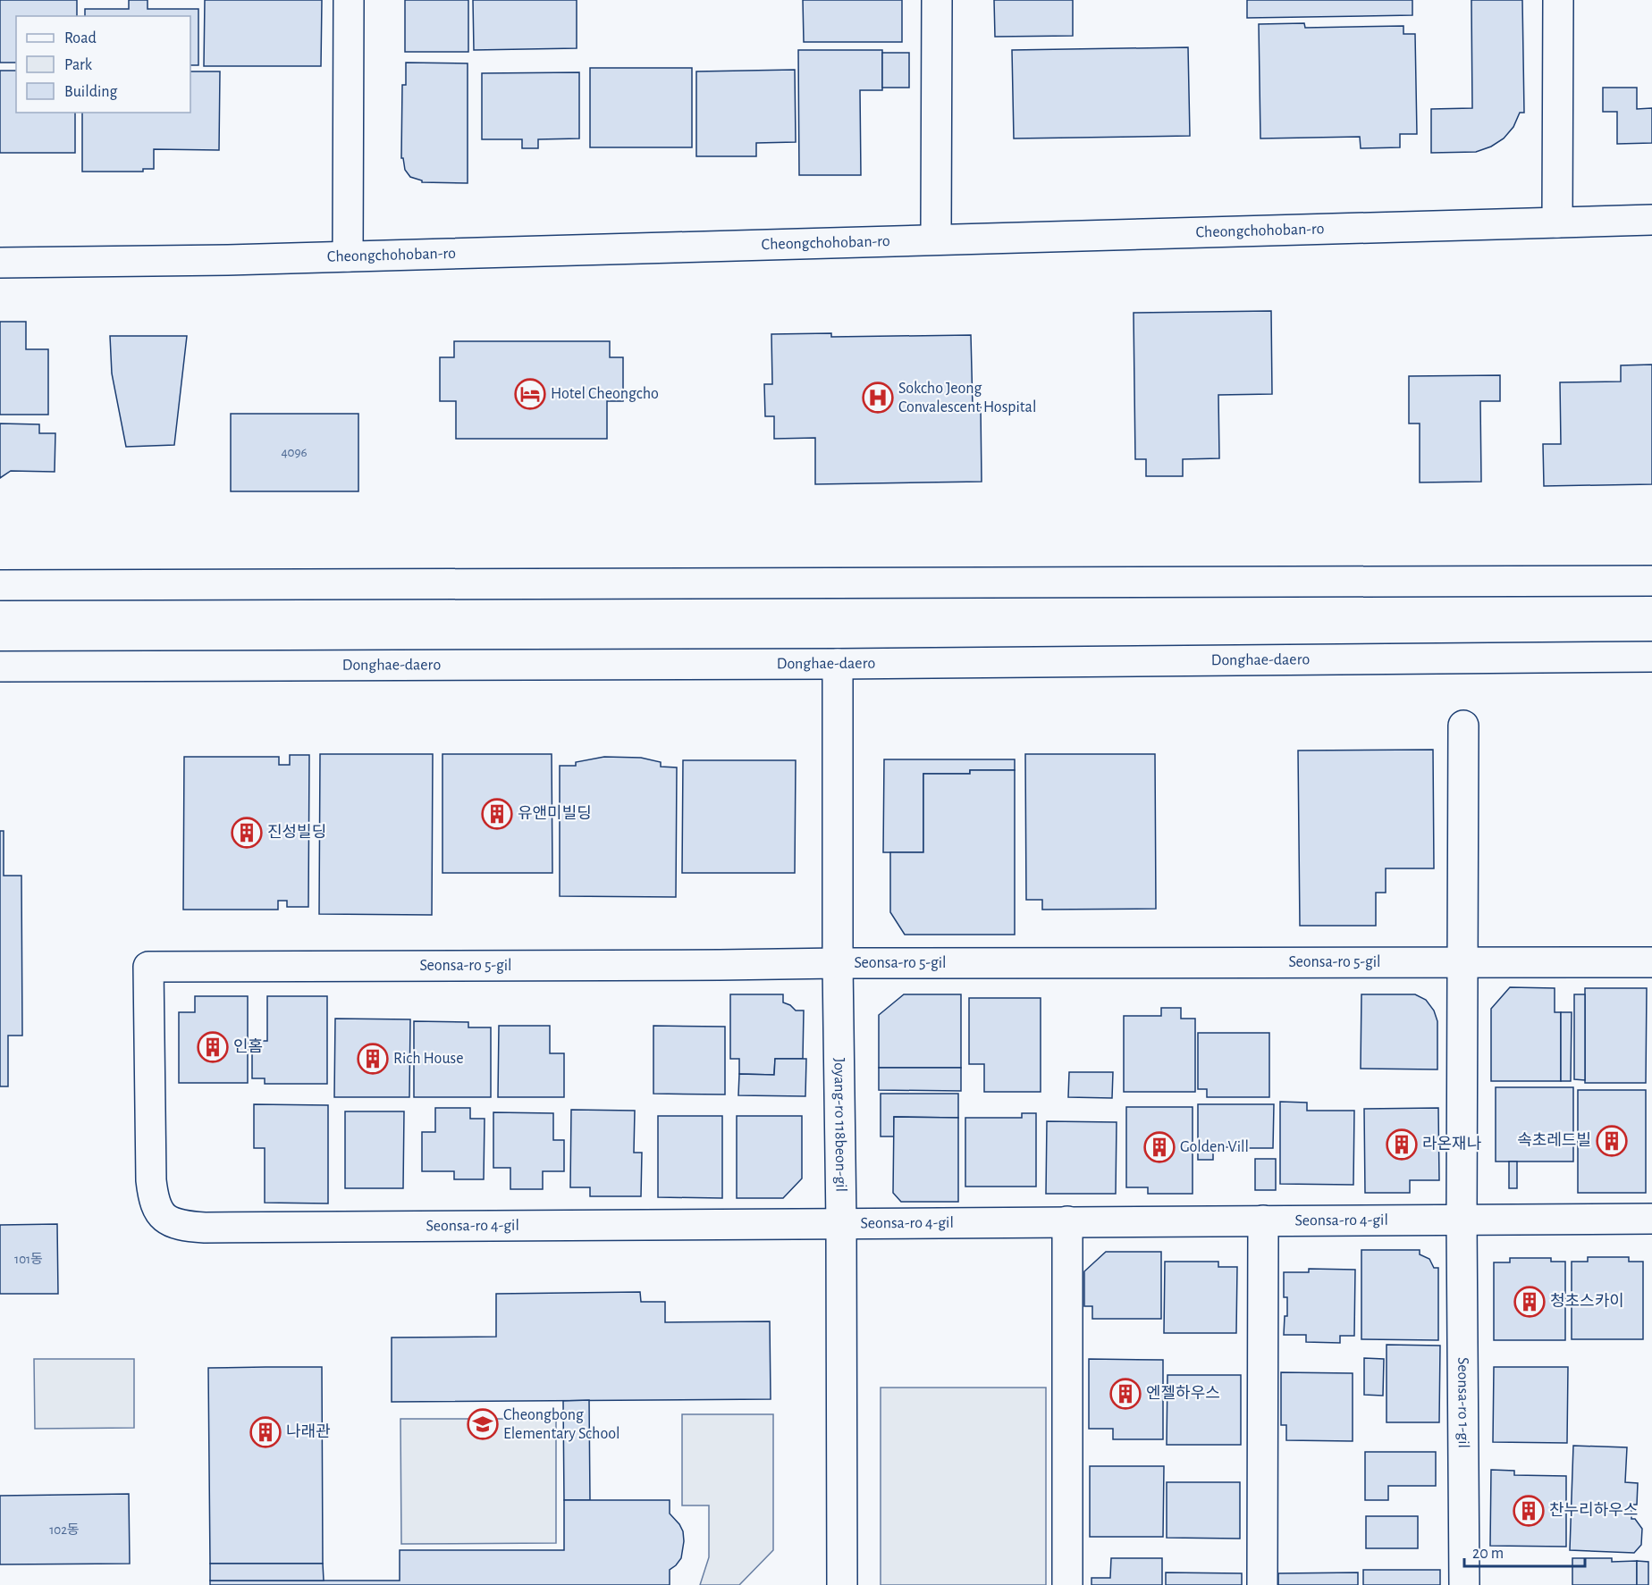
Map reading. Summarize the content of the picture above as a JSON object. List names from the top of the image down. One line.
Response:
{"streets":{"street":["Cheongchohoban-ro","Donghae-daero","Seonsa-ro 5-gil","Joyang-ro 118beon-gil","Seonsa-ro 4-gil","Seonsa-ro 1-gil"]},"crossings":[["Donghae-daero","Joyang-ro 118beon-gil"],["Seonsa-ro 5-gil","Joyang-ro 118beon-gil"],["Seonsa-ro 5-gil","Seonsa-ro 4-gil"],["Seonsa-ro 5-gil","Seonsa-ro 1-gil"],["Joyang-ro 118beon-gil","Seonsa-ro 4-gil"],["Seonsa-ro 4-gil","Seonsa-ro 1-gil"]],"places":{"hotel":["Hotel Cheongcho"],"hospital":["Sokcho Jeong Convalescent Hospital"],"building":["유앤미빌딩","진성빌딩","인홈","Rich House","속초레드빌","라온재나","Golden Vill","청초스카이","엔젤하우스","나래관","찬누리하우스"],"school or university":["Cheongbong Elementary School"]},"house_numbers":["4096","101동","102동"],"legend":["Road","Park","Building"],"scale_bar":"20 m"}
